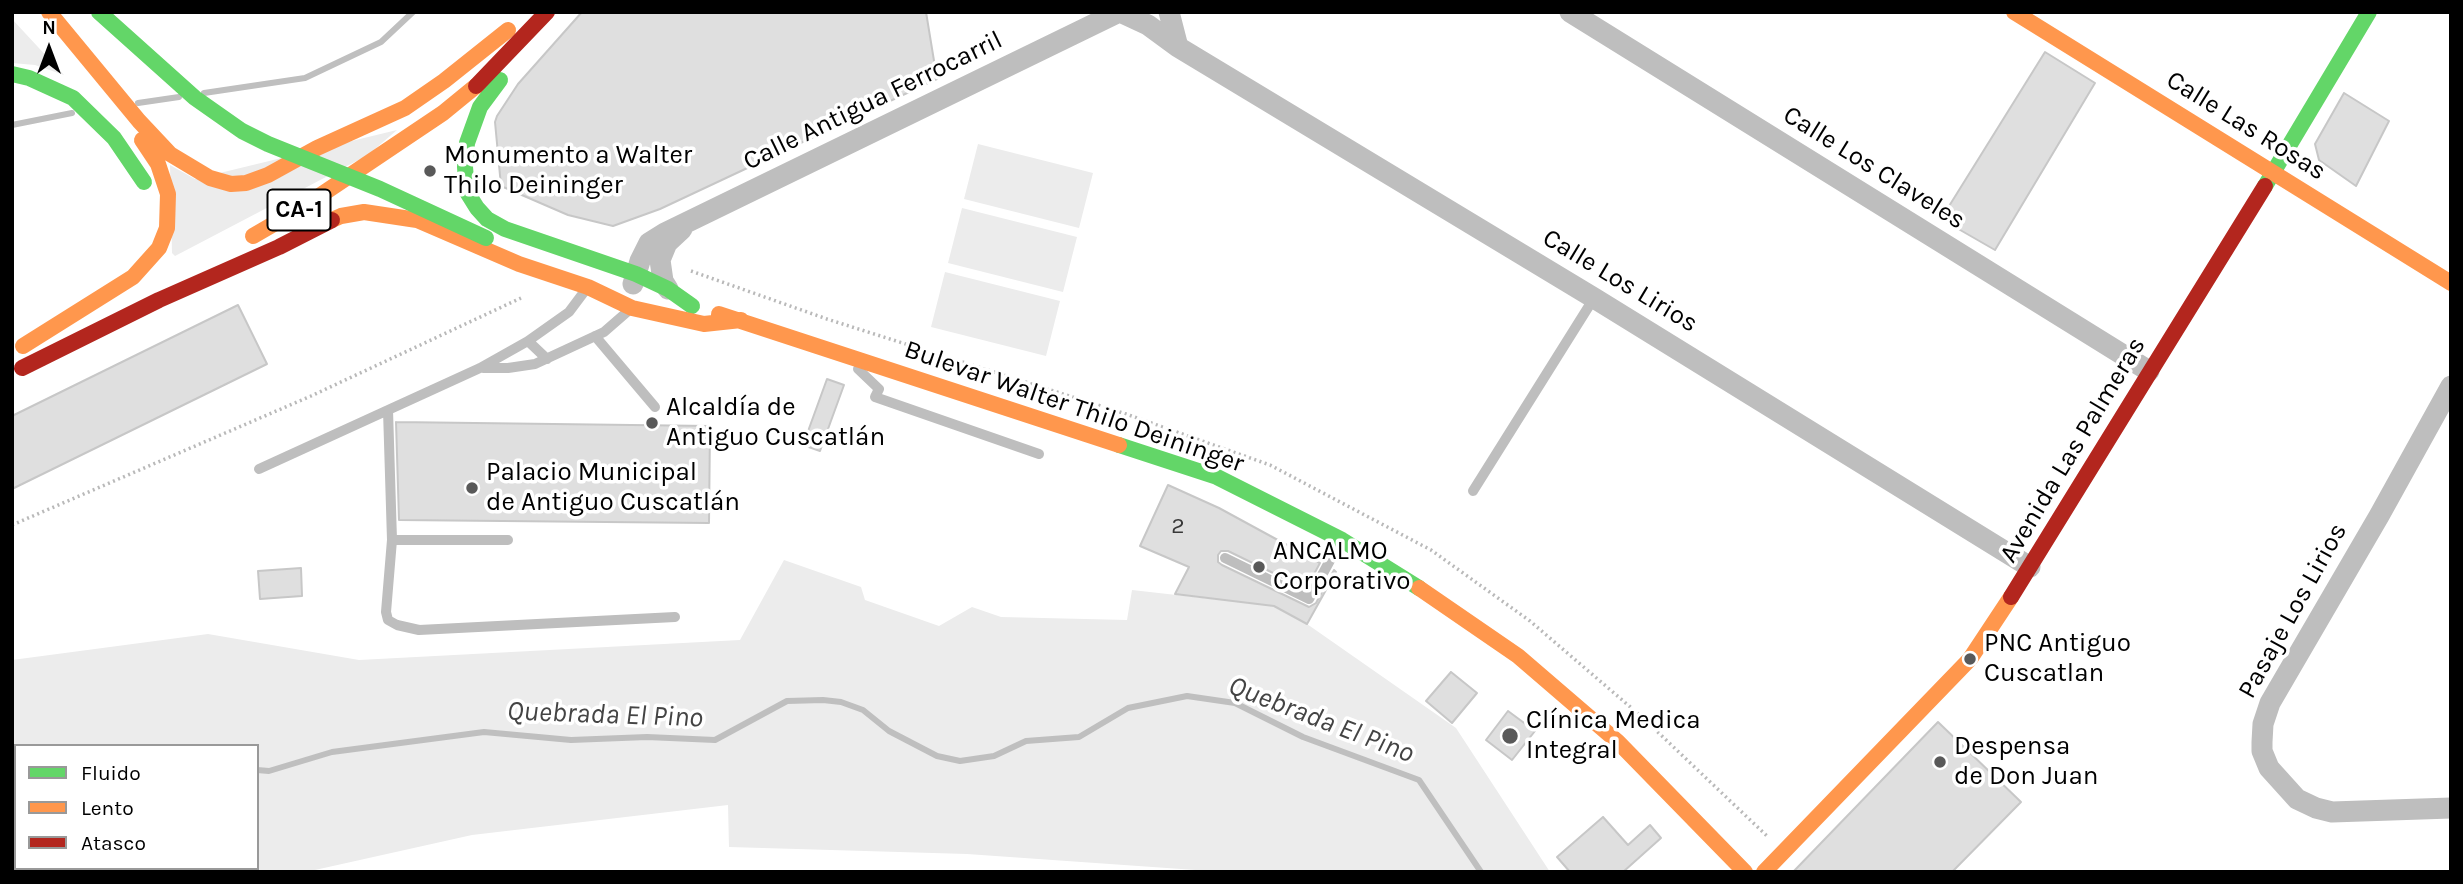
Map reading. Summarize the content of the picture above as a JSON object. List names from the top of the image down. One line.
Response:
{"streets":{"main road":["Calle Las Rosas","CA-1","Bulevar Walter Thilo Deininger","Avenida Las Palmeras"],"street":["Calle Antigua Ferrocarril","Calle Los Claveles","Calle Los Lirios","Pasaje Los Lirios"]},"crossings":[["Calle Antigua Ferrocarril","Calle Los Lirios"],["Calle Antigua Ferrocarril","Bulevar Walter Thilo Deininger"],["Calle Las Rosas","Avenida Las Palmeras"],["Calle Los Claveles","Avenida Las Palmeras"],["Calle Los Lirios","Avenida Las Palmeras"]],"water":["Quebrada El Pino"],"places":["Monumento a Walter Thilo Deininger","Alcaldía de Antiguo Cuscatlán","Palacio Municipal de Antiguo Cuscatlán","ANCALMO Corporativo","PNC Antiguo Cuscatlan","Clínica Medica Integral","Despensa de Don Juan"],"house_numbers":["2"],"legend":["Fluido","Lento","Atasco"],"north":"top"}
